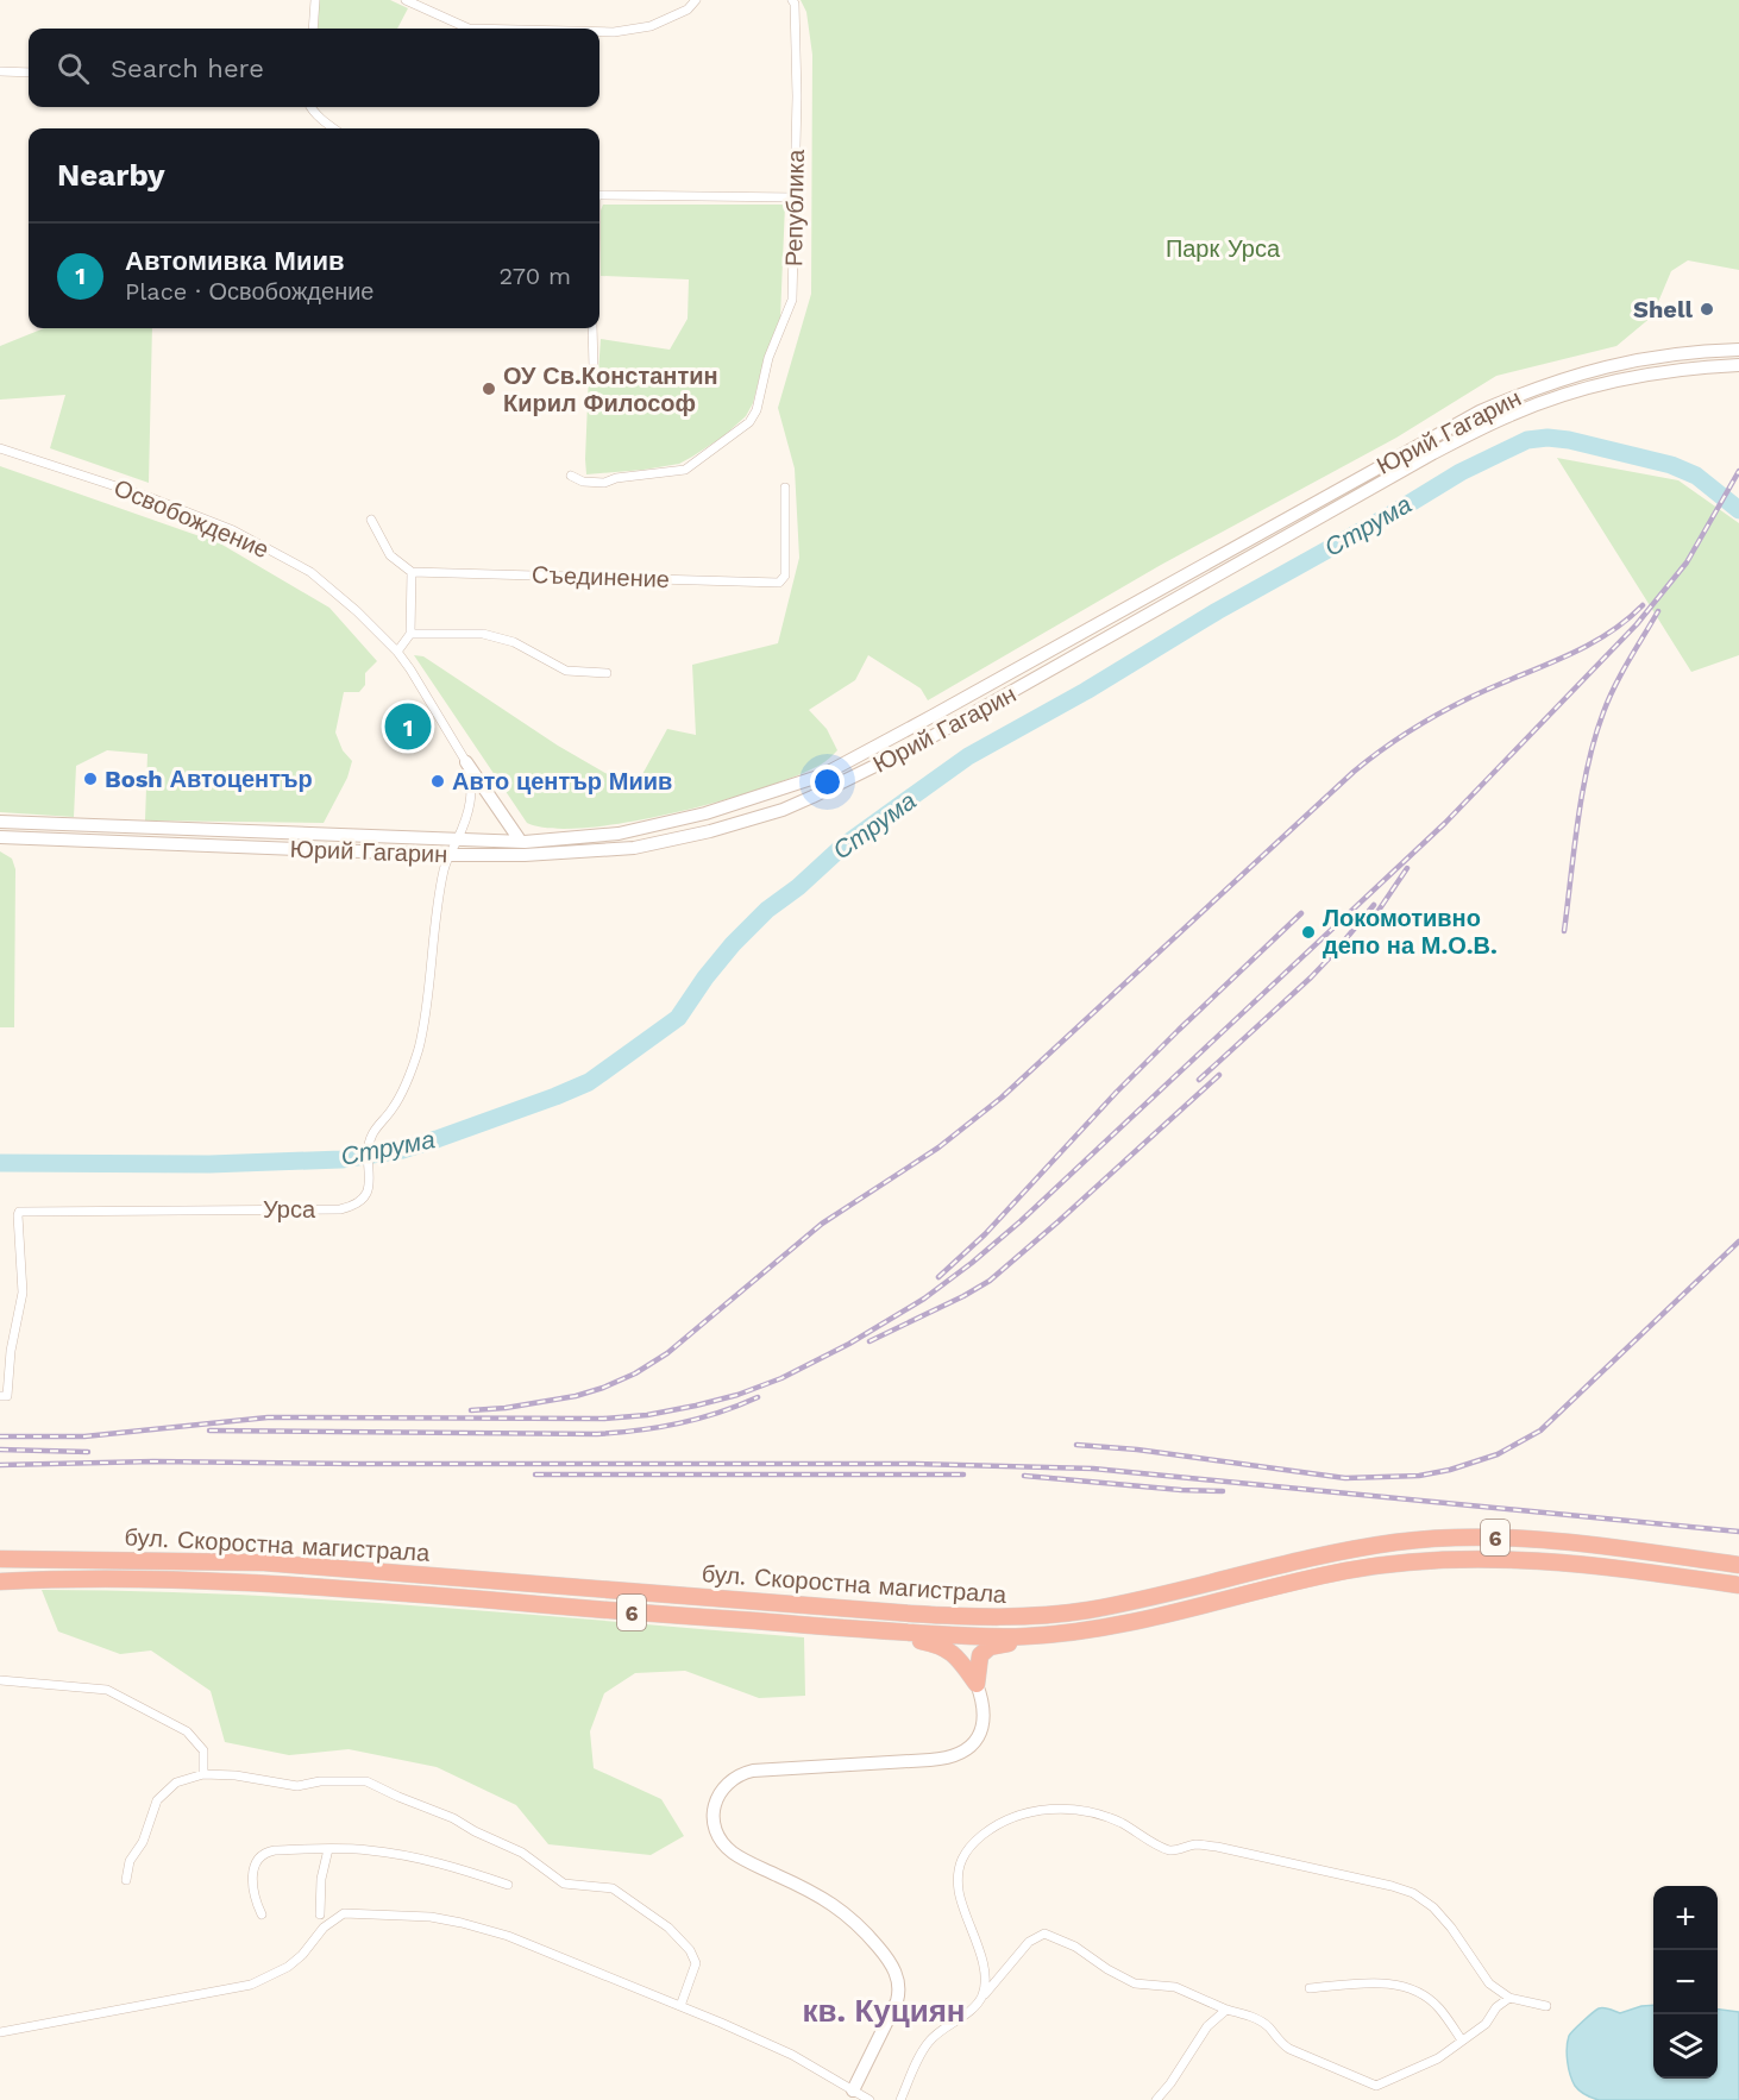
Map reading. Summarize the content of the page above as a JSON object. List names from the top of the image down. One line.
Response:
{"streets":{"highway":["6","бул. Скоростна магистрала"],"street":["Република","Юрий Гагарин","Освобождение","Съединение","Урса"]},"crossings":[["Юрий Гагарин","Освобождение"],["Юрий Гагарин","Урса"],["Освобождение","Урса"]],"districts":["кв. Куциян"],"water":["Струма"],"parks":["Парк Урса"],"places":["Shell","ОУ Св.Константин Кирил Философ","Bosh Автоцентър","Авто център Миив","Локомотивно депо на М.О.В."],"page":{"search":"Search here","heading":"Nearby","list":[{"mark":"1","name":"Автомивка Миив","note":"Place · Освобождение","value":"270 m"}],"pins":"1","map_buttons":["+","−"]}}
